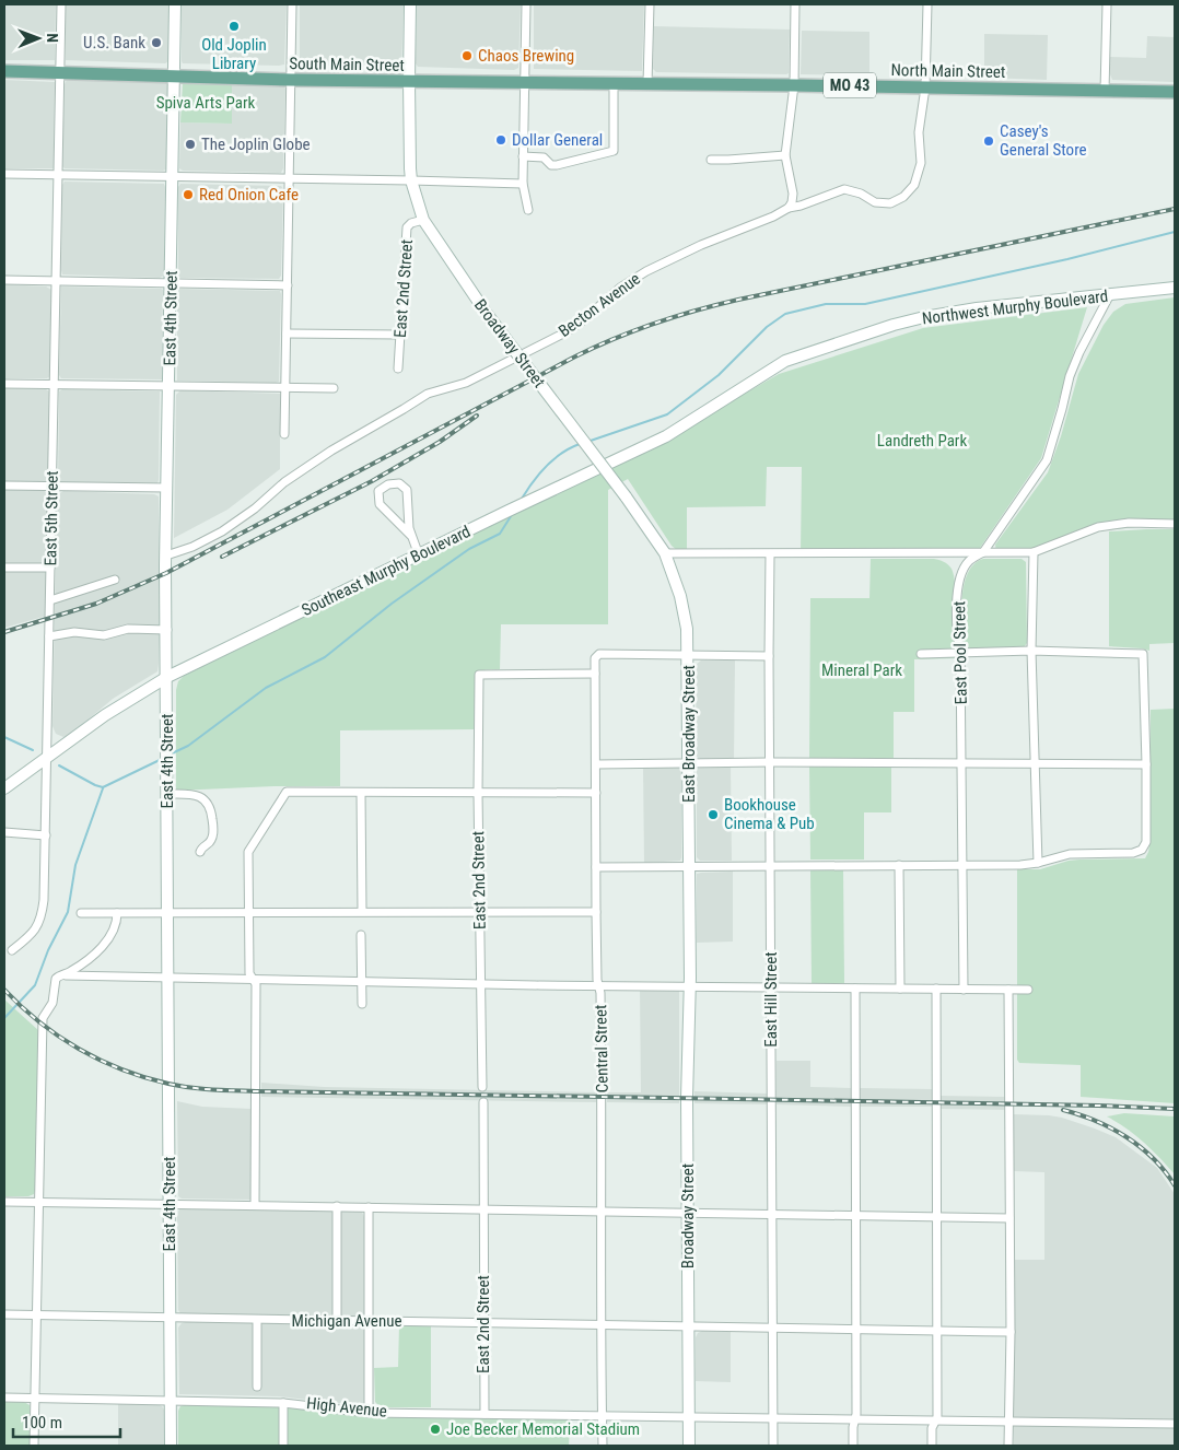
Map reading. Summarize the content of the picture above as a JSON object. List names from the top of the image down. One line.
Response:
{"streets":{"main road":["South Main Street","North Main Street","MO 43"],"street":["East 2nd Street","Becton Avenue","Northwest Murphy Boulevard","East 4th Street","Broadway Street","East 5th Street","Southeast Murphy Boulevard","East Pool Street","East Broadway Street","East Hill Street","Central Street","Michigan Avenue","High Avenue"]},"crossings":[["South Main Street","North Main Street"],["South Main Street","East 4th Street"],["South Main Street","East 5th Street"],["North Main Street","Becton Avenue"],["East 2nd Street","Broadway Street"],["East 2nd Street","Central Street"],["East 2nd Street","Michigan Avenue"],["East 2nd Street","High Avenue"],["Becton Avenue","East 4th Street"],["Northwest Murphy Boulevard","Southeast Murphy Boulevard"],["Northwest Murphy Boulevard","East Pool Street"],["East 4th Street","Southeast Murphy Boulevard"],["East 4th Street","Michigan Avenue"],["East 4th Street","High Avenue"],["Broadway Street","East Broadway Street"],["Broadway Street","Michigan Avenue"],["Broadway Street","High Avenue"],["East 5th Street","Southeast Murphy Boulevard"],["East Broadway Street","Central Street"],["East Hill Street","Michigan Avenue"],["East Hill Street","High Avenue"],["Central Street","Michigan Avenue"],["Central Street","High Avenue"]],"parks":["Spiva Arts Park","Landreth Park","Mineral Park"],"places":["Old Joplin Library","U.S. Bank","Chaos Brewing","Dollar General","Casey's General Store","The Joplin Globe","Red Onion Cafe","Bookhouse Cinema & Pub","Joe Becker Memorial Stadium"],"scale_bar":"100 m","north":"right"}
